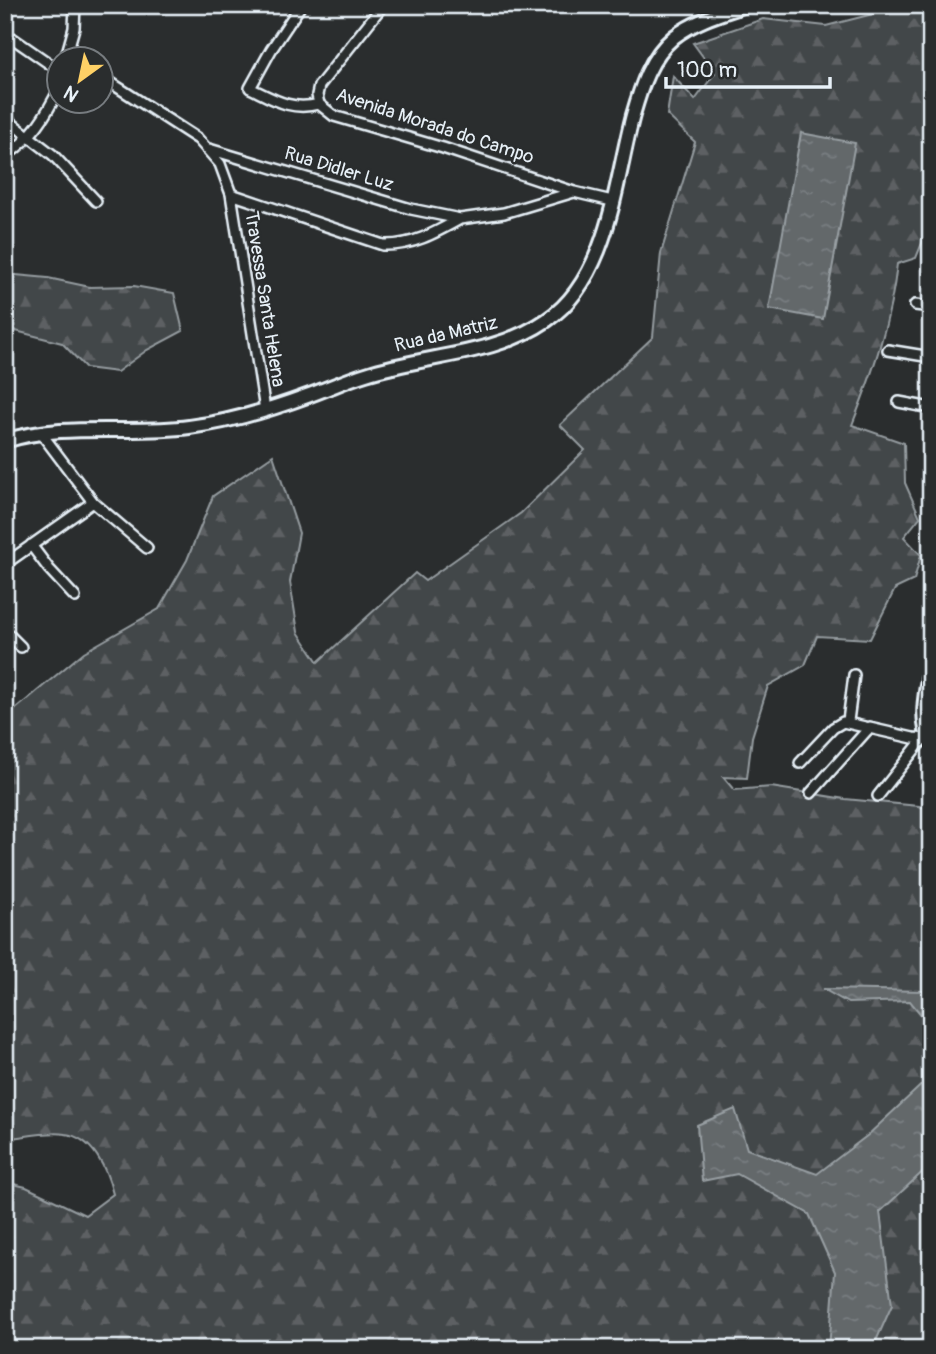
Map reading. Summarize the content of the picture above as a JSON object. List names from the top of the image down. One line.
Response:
{"streets":{"street":["Avenida Morada do Campo","Rua Didler Luz","Travessa Santa Helena","Rua da Matriz"]},"crossings":[["Avenida Morada do Campo","Rua Didler Luz"],["Avenida Morada do Campo","Rua da Matriz"],["Rua Didler Luz","Travessa Santa Helena"],["Travessa Santa Helena","Rua da Matriz"]],"scale_bar":"100 m","north":"bottom left"}
